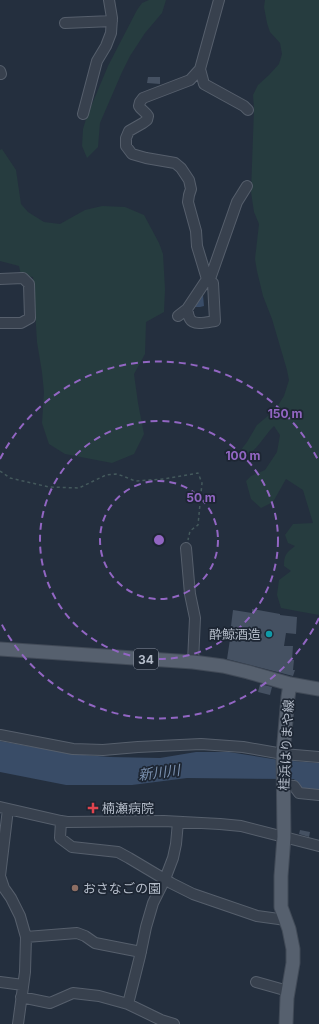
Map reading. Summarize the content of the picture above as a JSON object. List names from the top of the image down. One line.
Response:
{"streets":{"main road":["34","桂浜はりまや線"]},"water":["新川川"],"places":{"other":["酔鯨酒造","おさなごの園"],"health":["楠瀬病院"]},"rings":["150 m","100 m","50 m"]}
